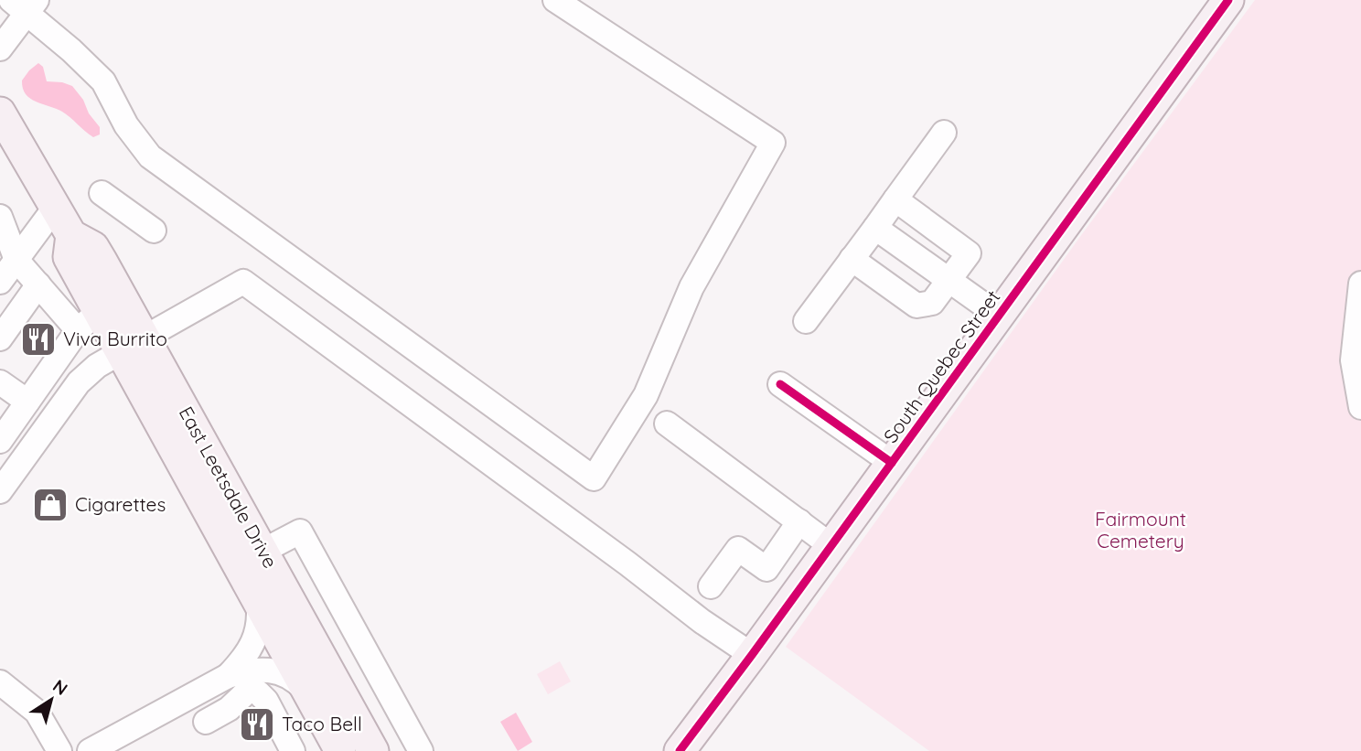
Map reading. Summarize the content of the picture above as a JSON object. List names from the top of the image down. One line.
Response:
{"streets":{"main road":["South Quebec Street","East Leetsdale Drive"]},"parks":["Fairmount Cemetery"],"places":{"restaurant":["Viva Burrito","Taco Bell"],"shop":["Cigarettes"]},"north":"top right"}
